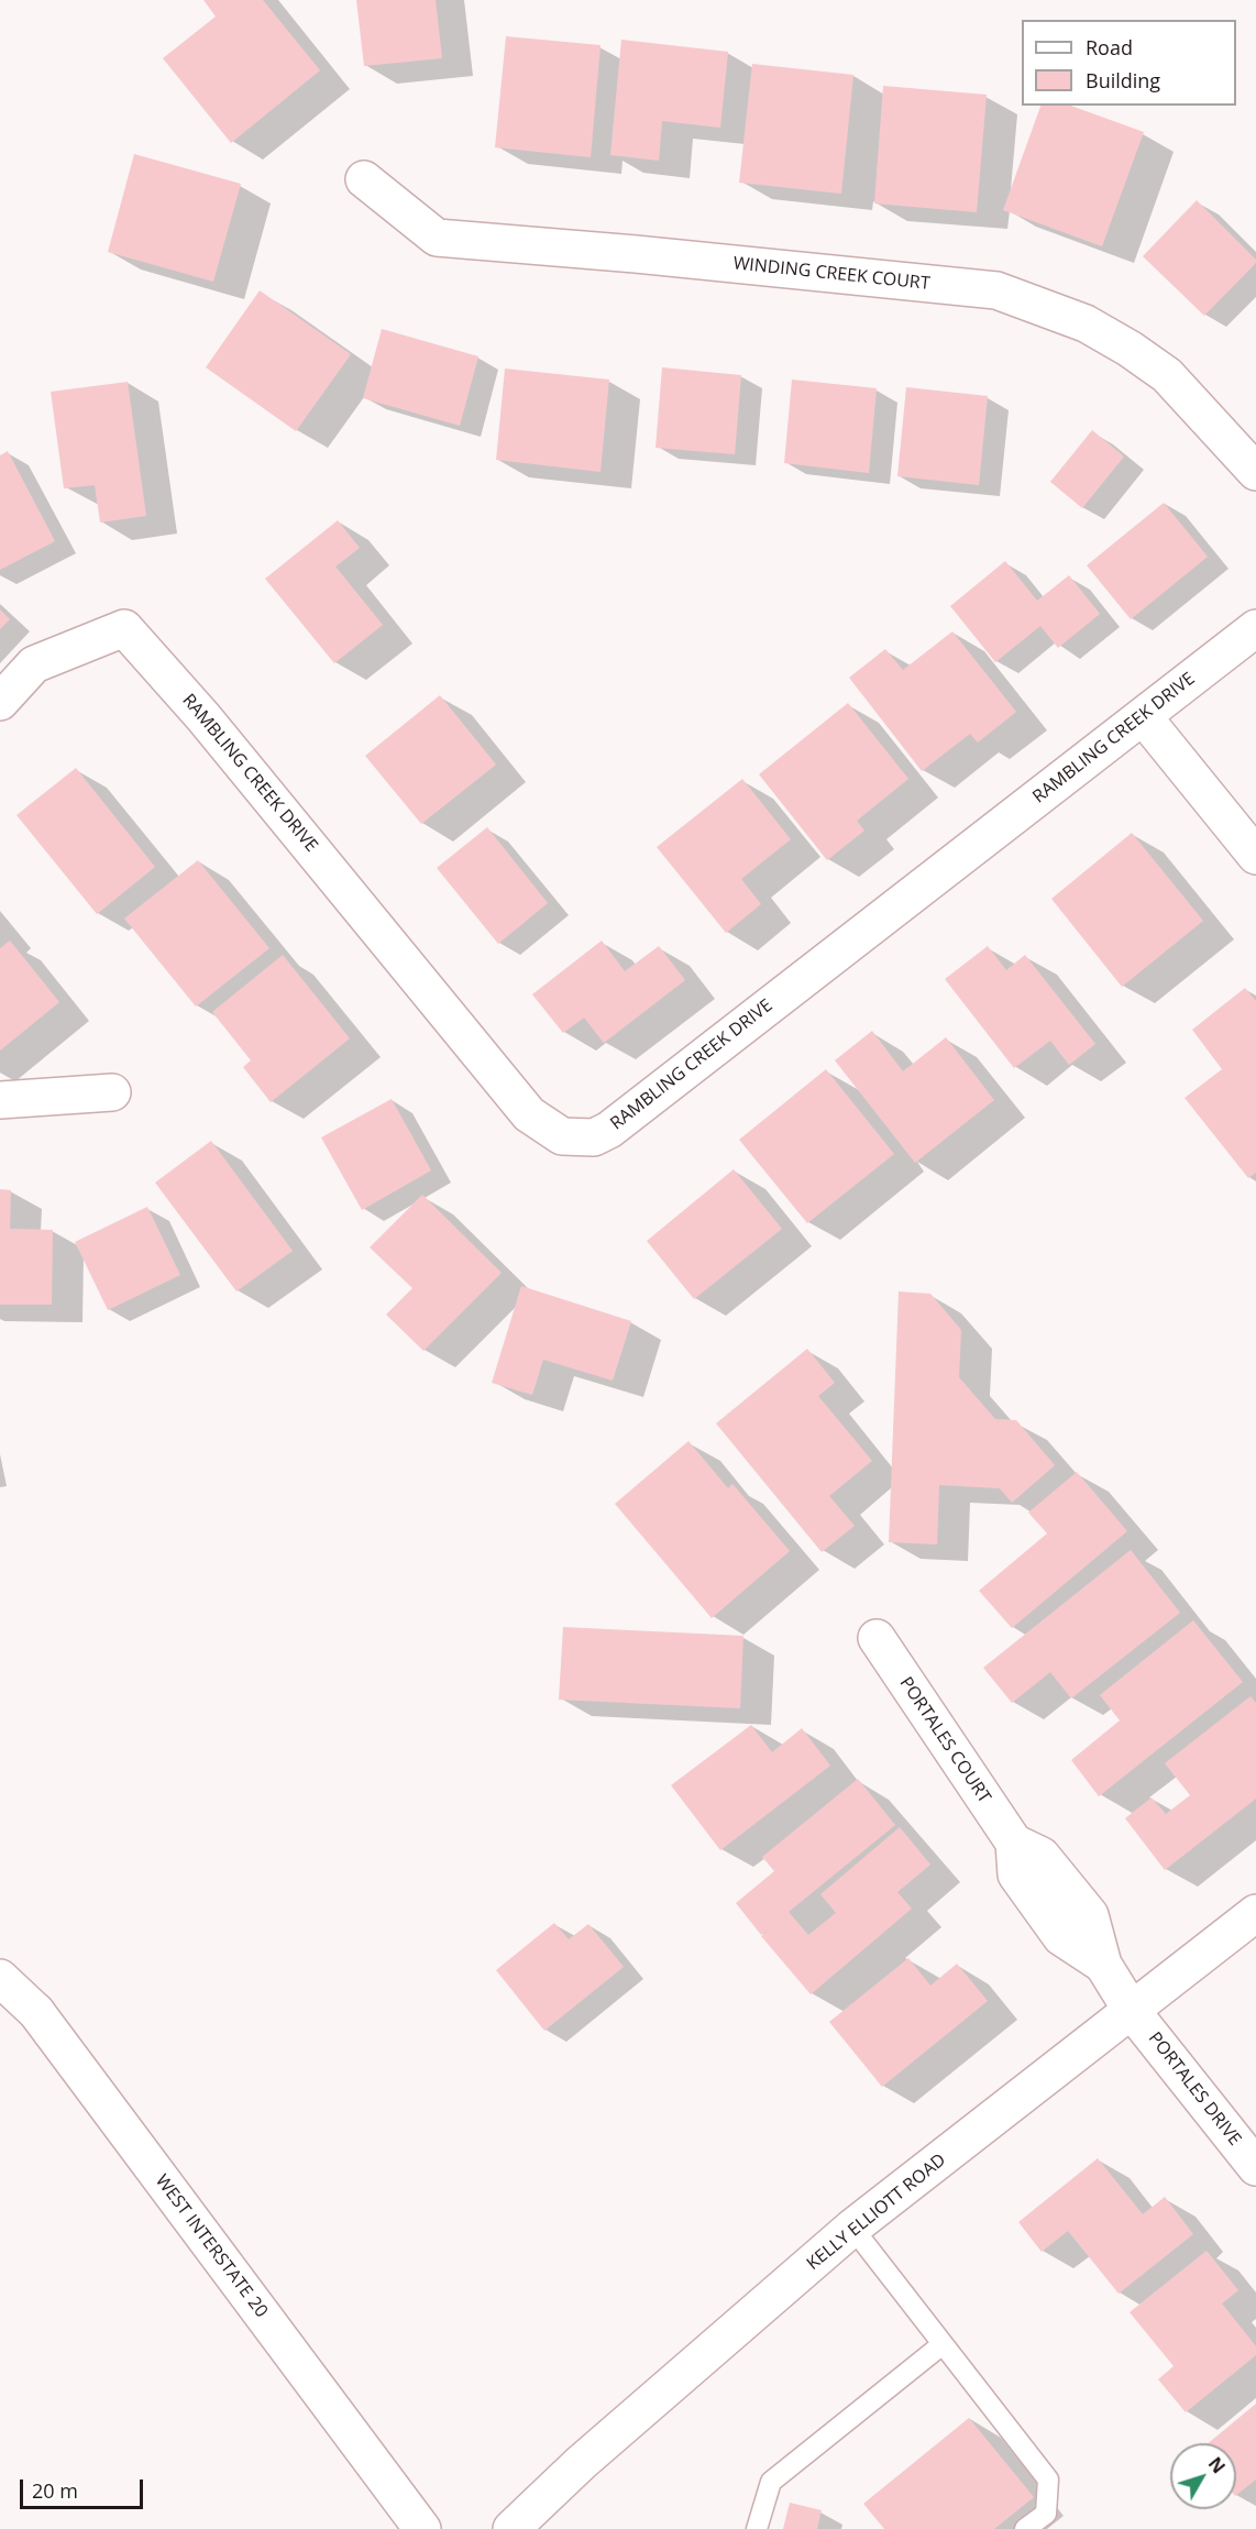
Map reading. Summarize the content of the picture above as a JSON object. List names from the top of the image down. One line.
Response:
{"streets":{"main road":["WINDING CREEK COURT","RAMBLING CREEK DRIVE","PORTALES COURT","PORTALES DRIVE","KELLY ELLIOTT ROAD","WEST INTERSTATE 20"]},"crossings":[["PORTALES COURT","PORTALES DRIVE"],["PORTALES COURT","KELLY ELLIOTT ROAD"],["PORTALES DRIVE","KELLY ELLIOTT ROAD"]],"legend":["Road","Building"],"scale_bar":"20 m","north":"top right"}
